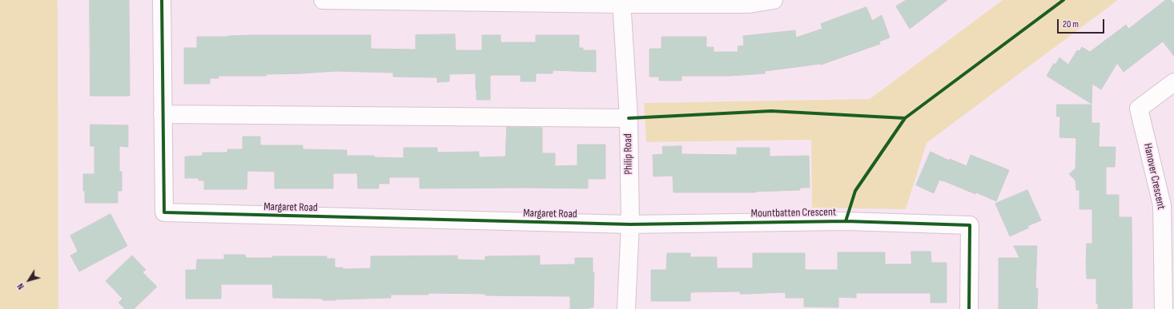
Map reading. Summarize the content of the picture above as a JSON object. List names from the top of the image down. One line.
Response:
{"streets":{"street":["Philip Road","Hanover Crescent","Margaret Road","Mountbatten Crescent"]},"crossings":[["Philip Road","Margaret Road"],["Philip Road","Mountbatten Crescent"],["Margaret Road","Mountbatten Crescent"]],"scale_bar":"20 m","north":"bottom left"}
